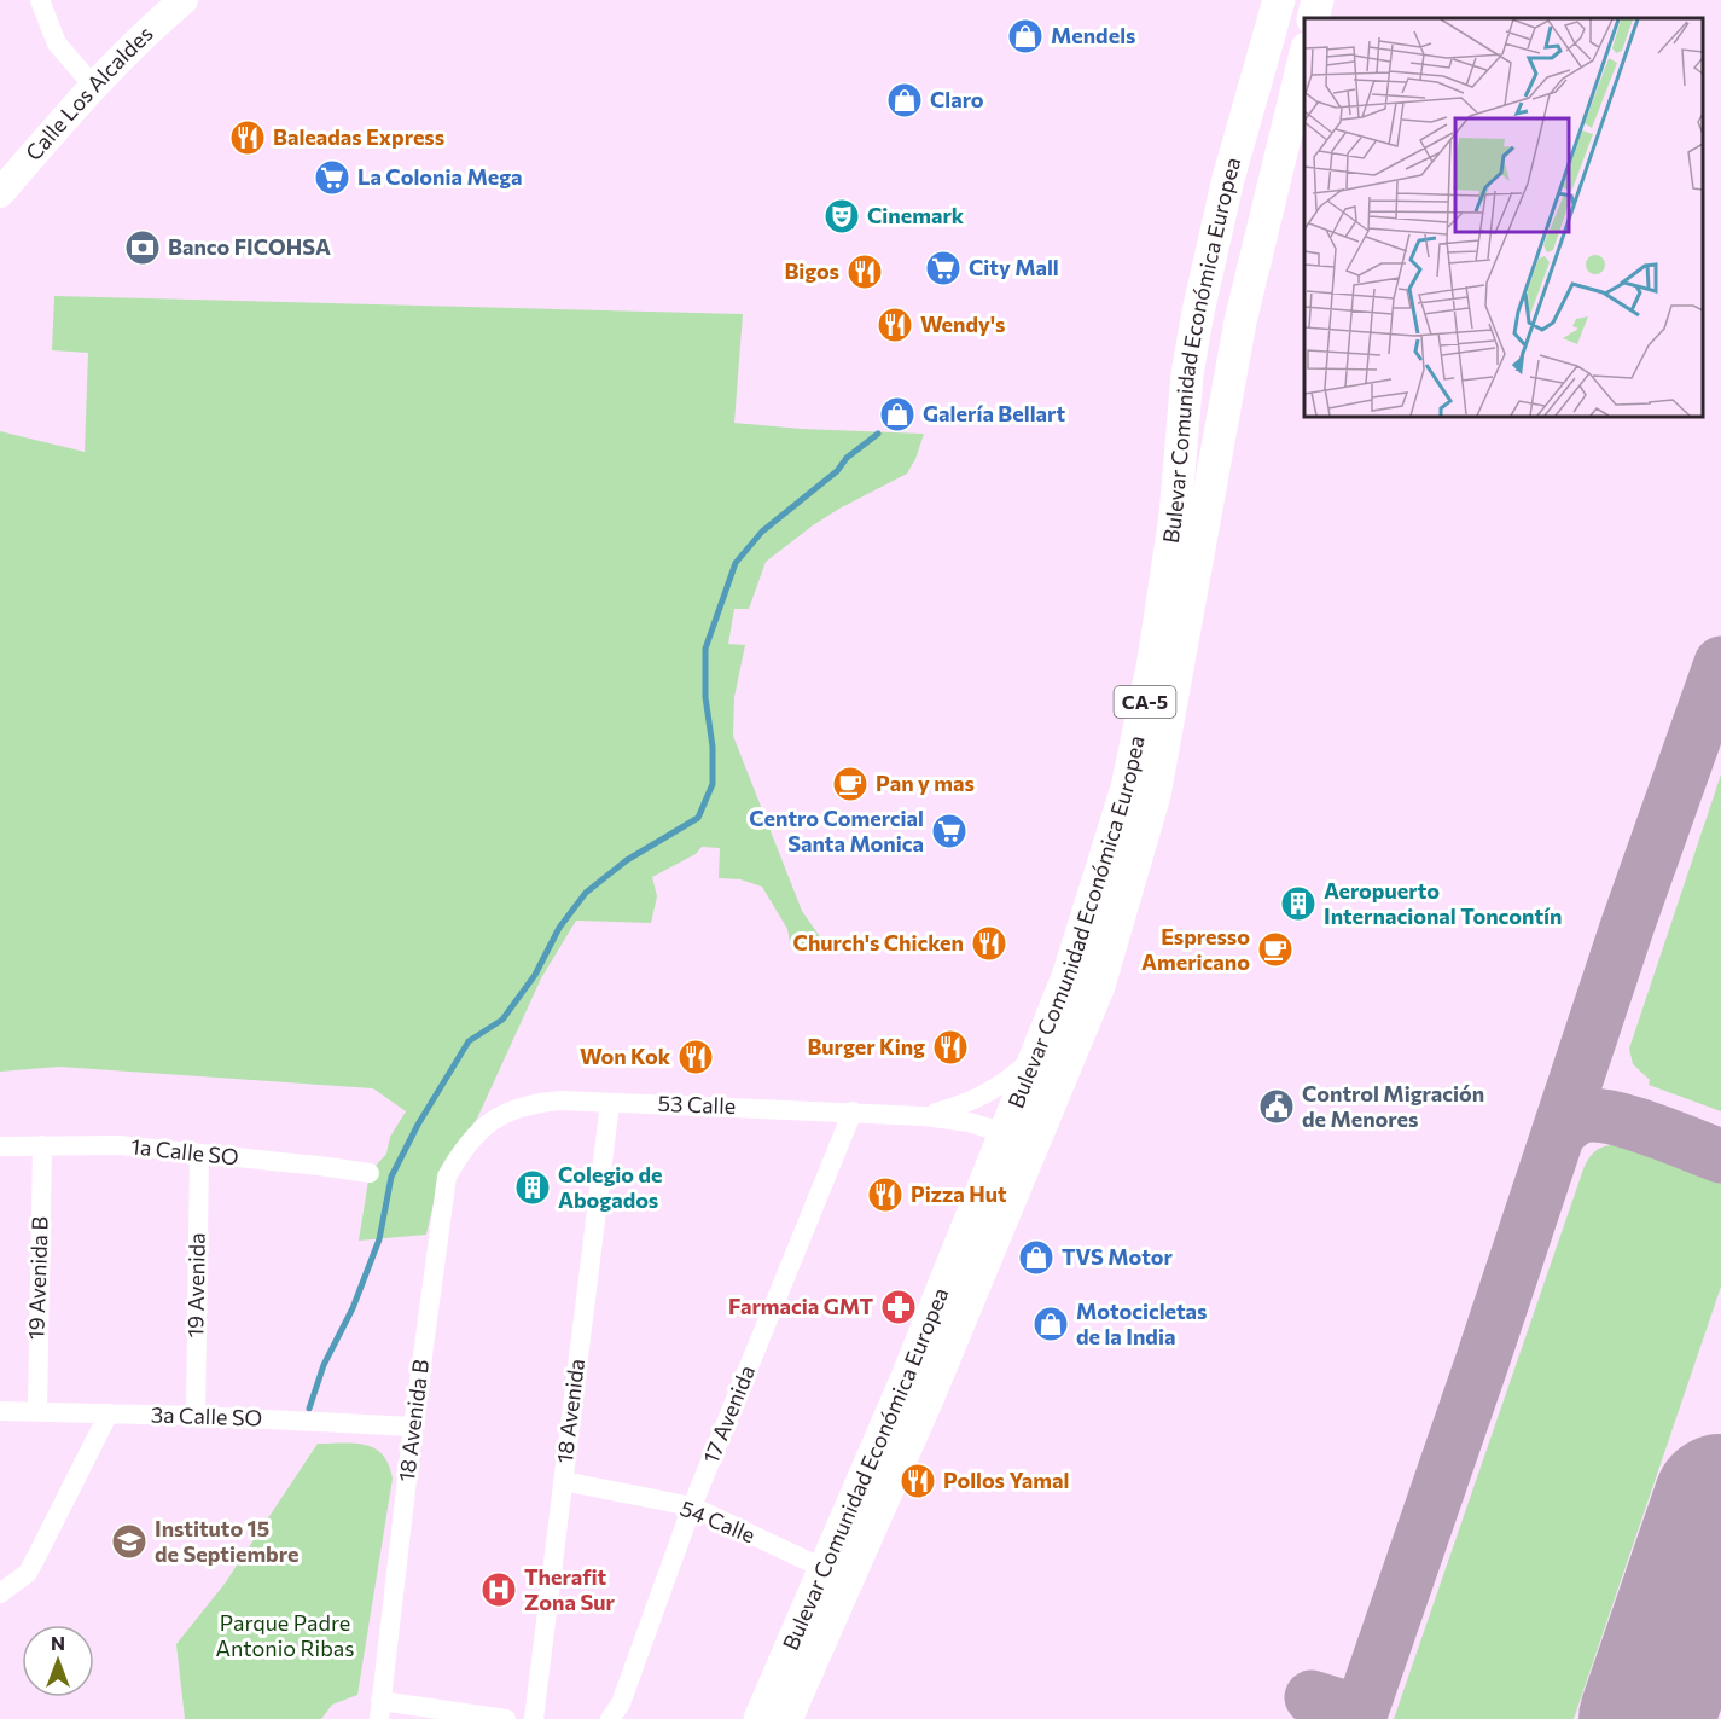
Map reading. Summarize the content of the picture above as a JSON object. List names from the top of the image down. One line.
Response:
{"streets":{"main road":["Calle Los Alcaldes","Bulevar Comunidad Económica Europea","CA-5"],"street":["53 Calle","1a Calle SO","19 Avenida B","19 Avenida","18 Avenida","17 Avenida","3a Calle SO","18 Avenida B","54 Calle"]},"crossings":[["Bulevar Comunidad Económica Europea","53 Calle"],["Bulevar Comunidad Económica Europea","54 Calle"],["53 Calle","18 Avenida"],["53 Calle","17 Avenida"],["53 Calle","18 Avenida B"],["1a Calle SO","19 Avenida B"],["1a Calle SO","19 Avenida"],["19 Avenida B","3a Calle SO"],["19 Avenida","3a Calle SO"],["18 Avenida","54 Calle"],["17 Avenida","54 Calle"],["3a Calle SO","18 Avenida B"]],"parks":["Parque Padre Antonio Ribas"],"places":{"shop":["Mendels","Claro","Galería Bellart","TVS Motor","Motocicletas de la India"],"restaurant":["Baleadas Express","Bigos","Wendy's","Church's Chicken","Burger King","Won Kok","Pizza Hut","Pollos Yamal"],"supermarket":["La Colonia Mega","City Mall","Centro Comercial Santa Monica"],"theatre":["Cinemark"],"bank":["Banco FICOHSA"],"cafe":["Pan y mas","Espresso Americano"],"building":["Aeropuerto Internacional Toncontín","Colegio de Abogados"],"public building":["Control Migración de Menores"],"pharmacy":["Farmacia GMT"],"school or university":["Instituto 15 de Septiembre"],"hospital":["Therafit Zona Sur"]},"north":"top"}
